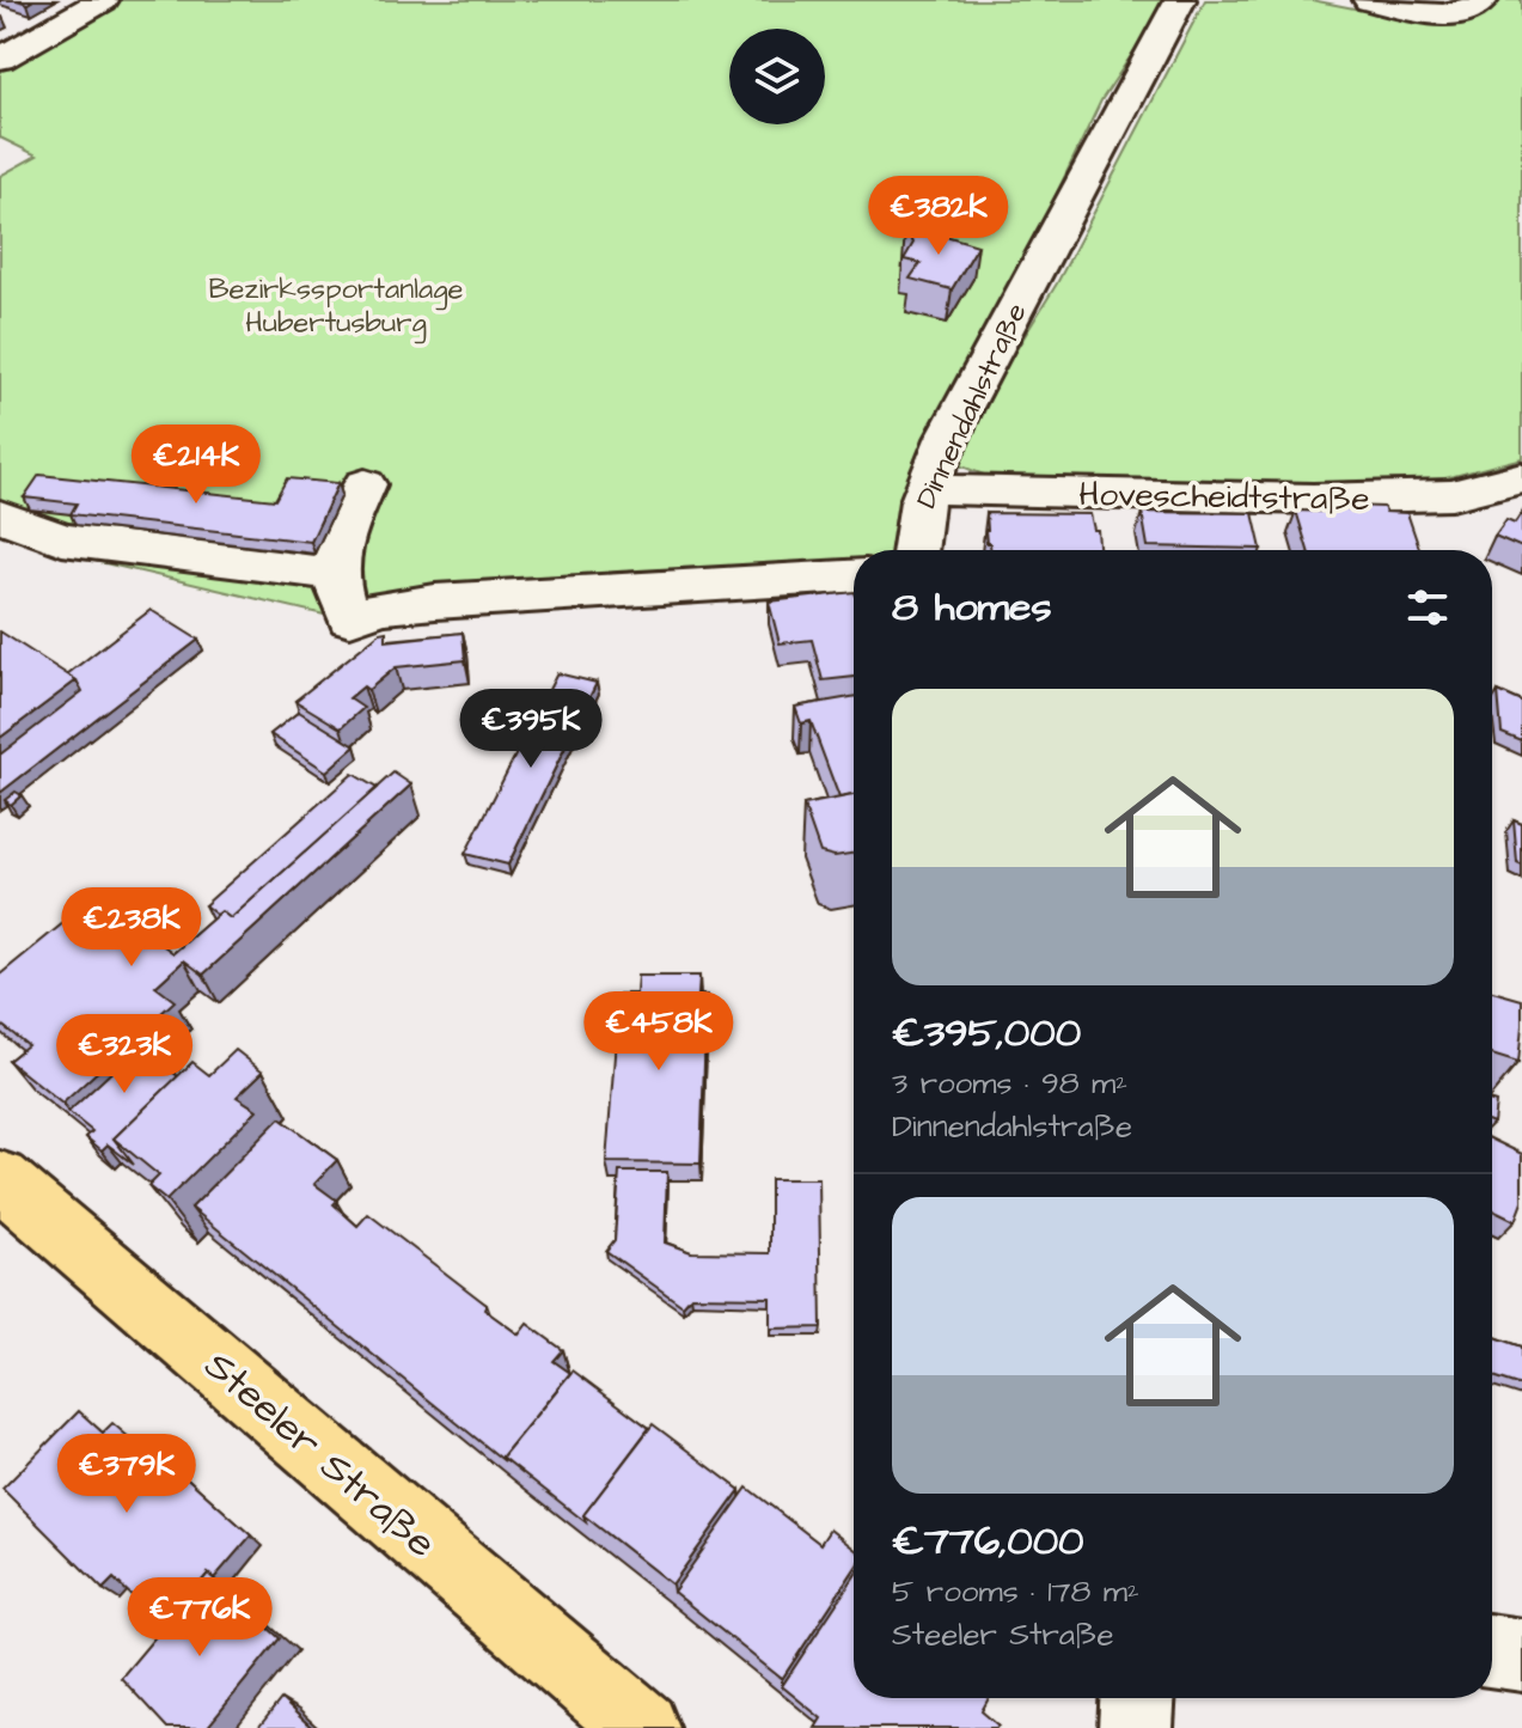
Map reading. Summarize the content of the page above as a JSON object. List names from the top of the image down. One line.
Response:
{"streets":{"main road":["Steeler Straße"],"street":["Dinnendahlstraße","Hovescheidtstraße"]},"crossings":[["Dinnendahlstraße","Hovescheidtstraße"]],"parks":["Bezirkssportanlage Hubertusburg"],"page":{"price":["€382K","€214K","€395K","€238K","€458K","€323K","€379K","€776K"],"heading":"8 homes","list":[{"name":"€395,000","note":"3 rooms · 98 m² · Dinnendahlstraße"},{"name":"€776,000","note":"5 rooms · 178 m² · Steeler Straße"}]}}
